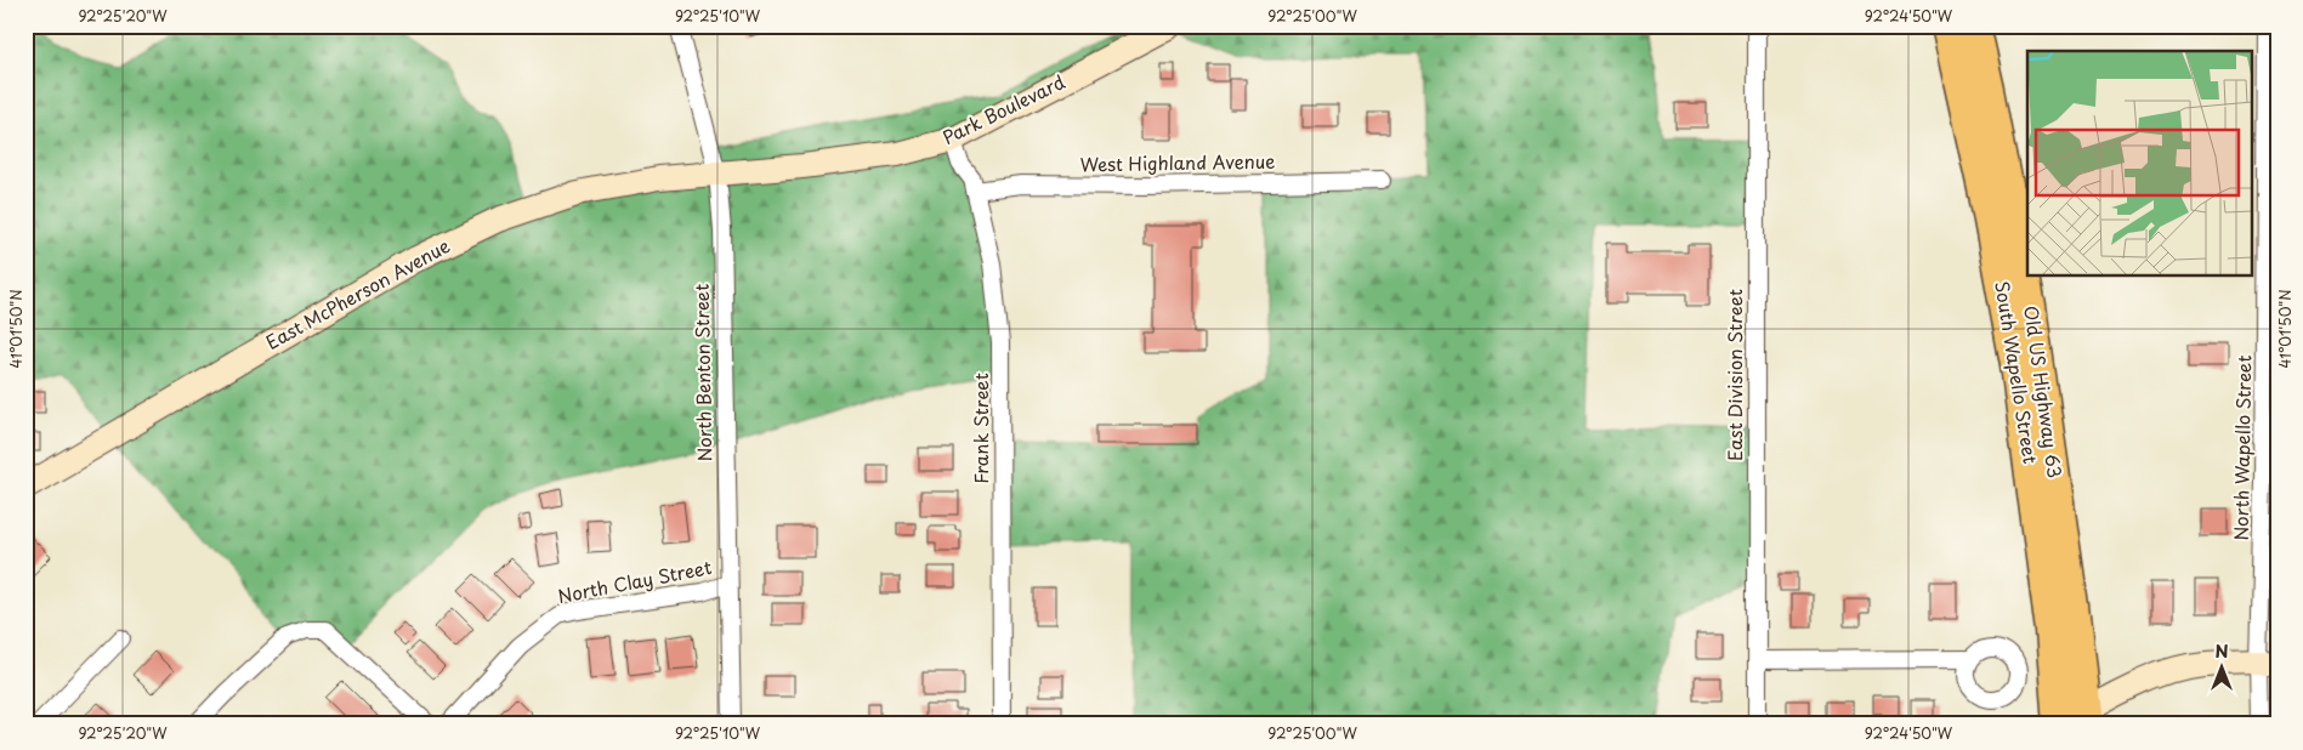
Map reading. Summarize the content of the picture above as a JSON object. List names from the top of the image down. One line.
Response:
{"streets":{"highway":["South Wapello Street","Old US Highway 63"],"main road":["Park Boulevard","East McPherson Avenue"],"street":["West Highland Avenue","North Benton Street","East Division Street","Frank Street","North Wapello Street","North Clay Street"]},"crossings":[["Park Boulevard","East McPherson Avenue"],["Park Boulevard","North Benton Street"],["Park Boulevard","Frank Street"],["West Highland Avenue","Frank Street"],["East McPherson Avenue","North Benton Street"],["North Benton Street","North Clay Street"],["South Wapello Street","Old US Highway 63"]],"north":"top","coordinates":["92°25'20\"W","92°25'10\"W","92°25'00\"W","92°24'50\"W","41°01'50\"N"]}
